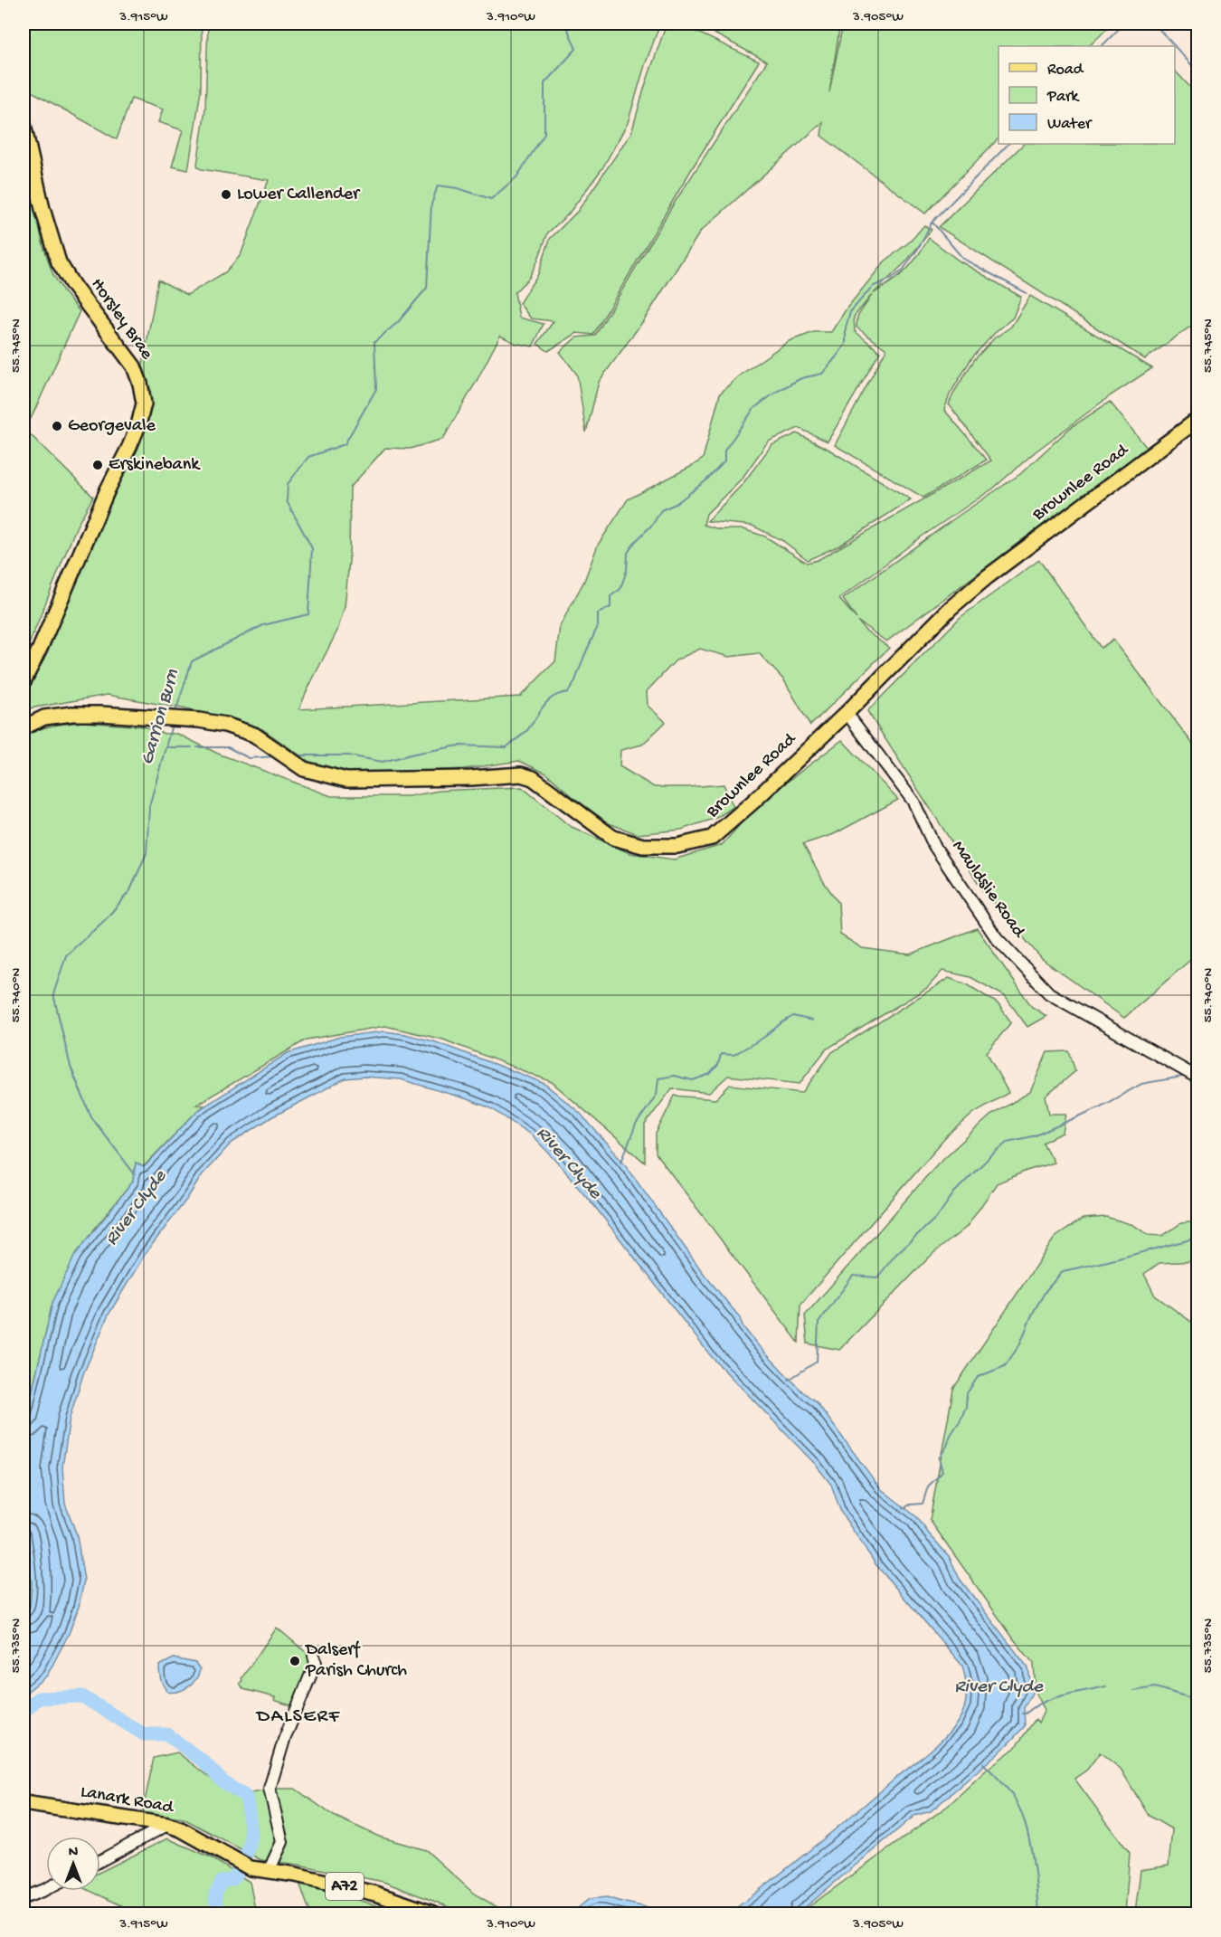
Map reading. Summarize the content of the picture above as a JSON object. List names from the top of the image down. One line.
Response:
{"streets":{"main road":["Horsley Brae","Brownlee Road","Lanark Road","A72"],"street":["Mauldslie Road"]},"crossings":[["Brownlee Road","Mauldslie Road"]],"districts":["DALSERF"],"water":["Garrion Burn","River Clyde"],"places":["Lower Callender","Georgevale","Erskinebank","Dalserf Parish Church"],"legend":["Road","Park","Water"],"north":"top","coordinates":["3.915°W","3.910°W","3.905°W","55.745°N","55.740°N","55.735°N"]}
